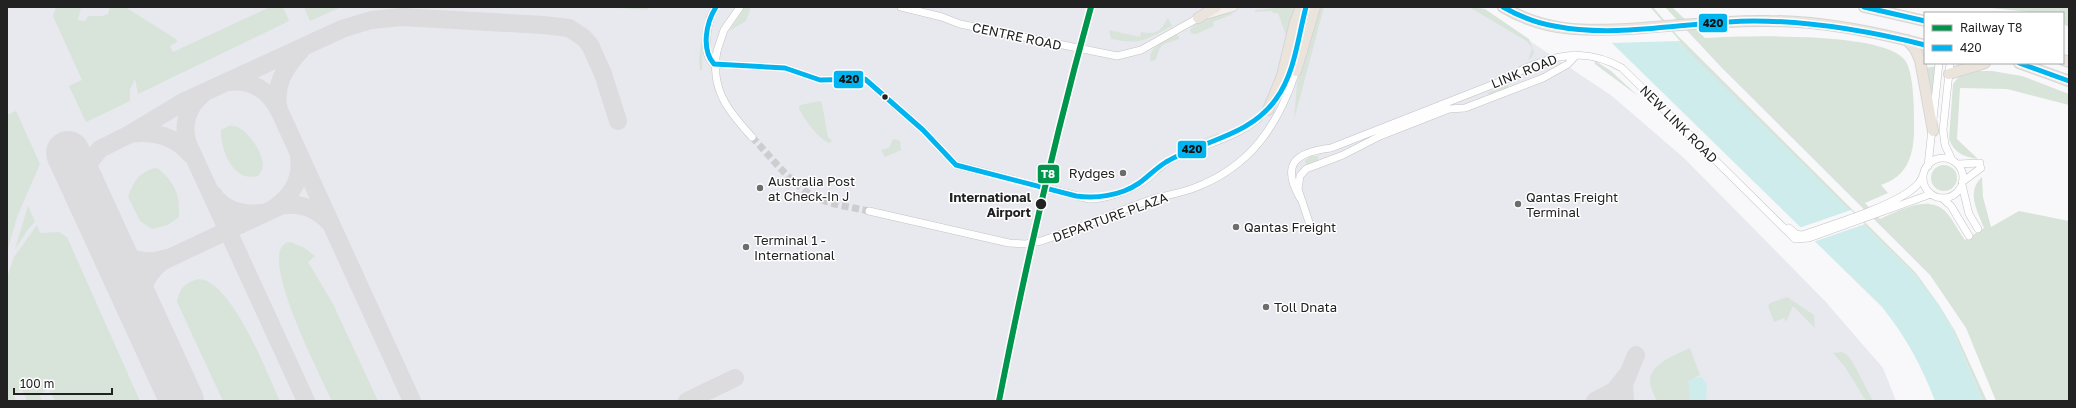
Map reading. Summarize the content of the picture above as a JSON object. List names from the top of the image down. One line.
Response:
{"streets":{"street":["CENTRE ROAD","LINK ROAD","NEW LINK ROAD","DEPARTURE PLAZA"]},"crossings":[["LINK ROAD","NEW LINK ROAD"]],"places":["Rydges","Australia Post at Check-In J","International Airport","Qantas Freight Terminal","Qantas Freight","Terminal 1 - International","Toll Dnata"],"lines":["rail line T8","transit line 420"],"legend":["Railway T8","420"],"scale_bar":"100 m"}
